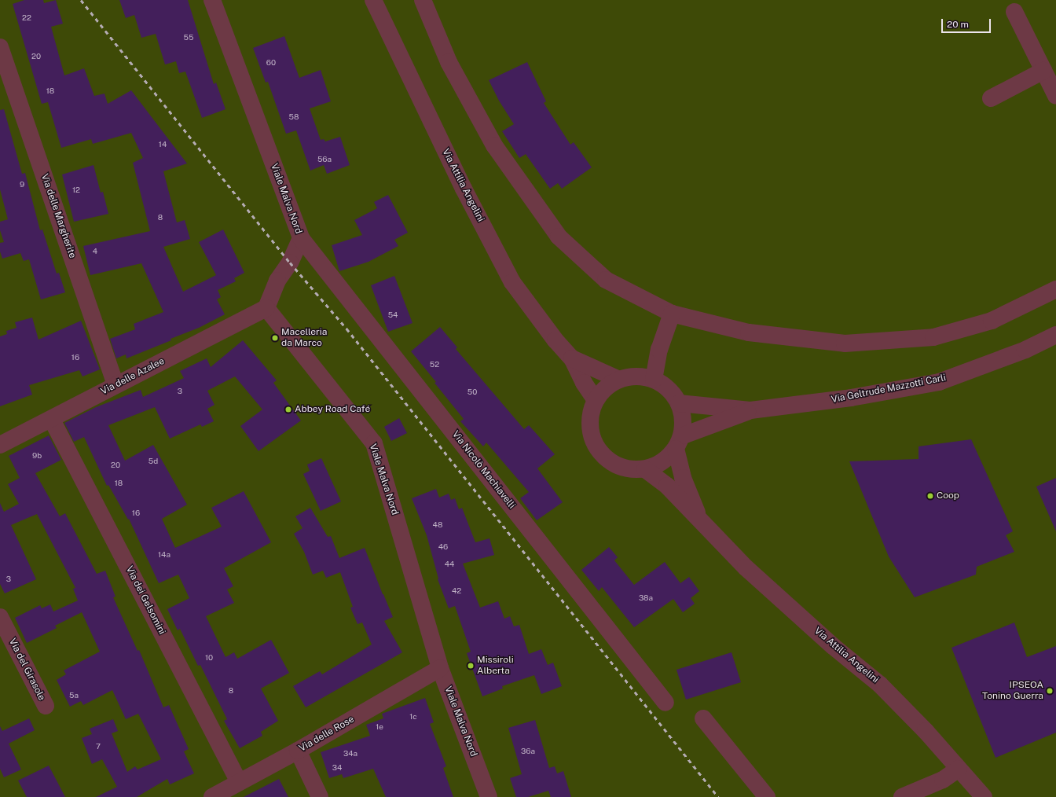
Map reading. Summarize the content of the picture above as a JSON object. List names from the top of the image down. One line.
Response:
{"streets":{"street":["Via Attilia Angelini","Viale Malva Nord","Via delle Margherite","Via delle Azalee","Via Geltrude Mazzotti Carli","Via Nicolò Machiavelli","Via dei Gelsomini","Via del Girasole","Via delle Rose"]},"crossings":[["Via Attilia Angelini","Via Geltrude Mazzotti Carli"],["Viale Malva Nord","Via delle Azalee"],["Viale Malva Nord","Via Nicolò Machiavelli"],["Viale Malva Nord","Via delle Rose"],["Via delle Margherite","Via delle Azalee"],["Via delle Azalee","Via dei Gelsomini"],["Via dei Gelsomini","Via delle Rose"]],"places":["Macelleria da Marco","Abbey Road Café","Coop","Missiroli Alberta","IPSEOA Tonino Guerra"],"house_numbers":["22","55","20","60","18","58","14","56a","9","12","8","4","54","16","52","3","50","9b","5d","20","18","16","48","46","14a","44","3","42","38a","10","8","5a","1c","1e","7","36a","34a","34"],"scale_bar":"20 m"}
